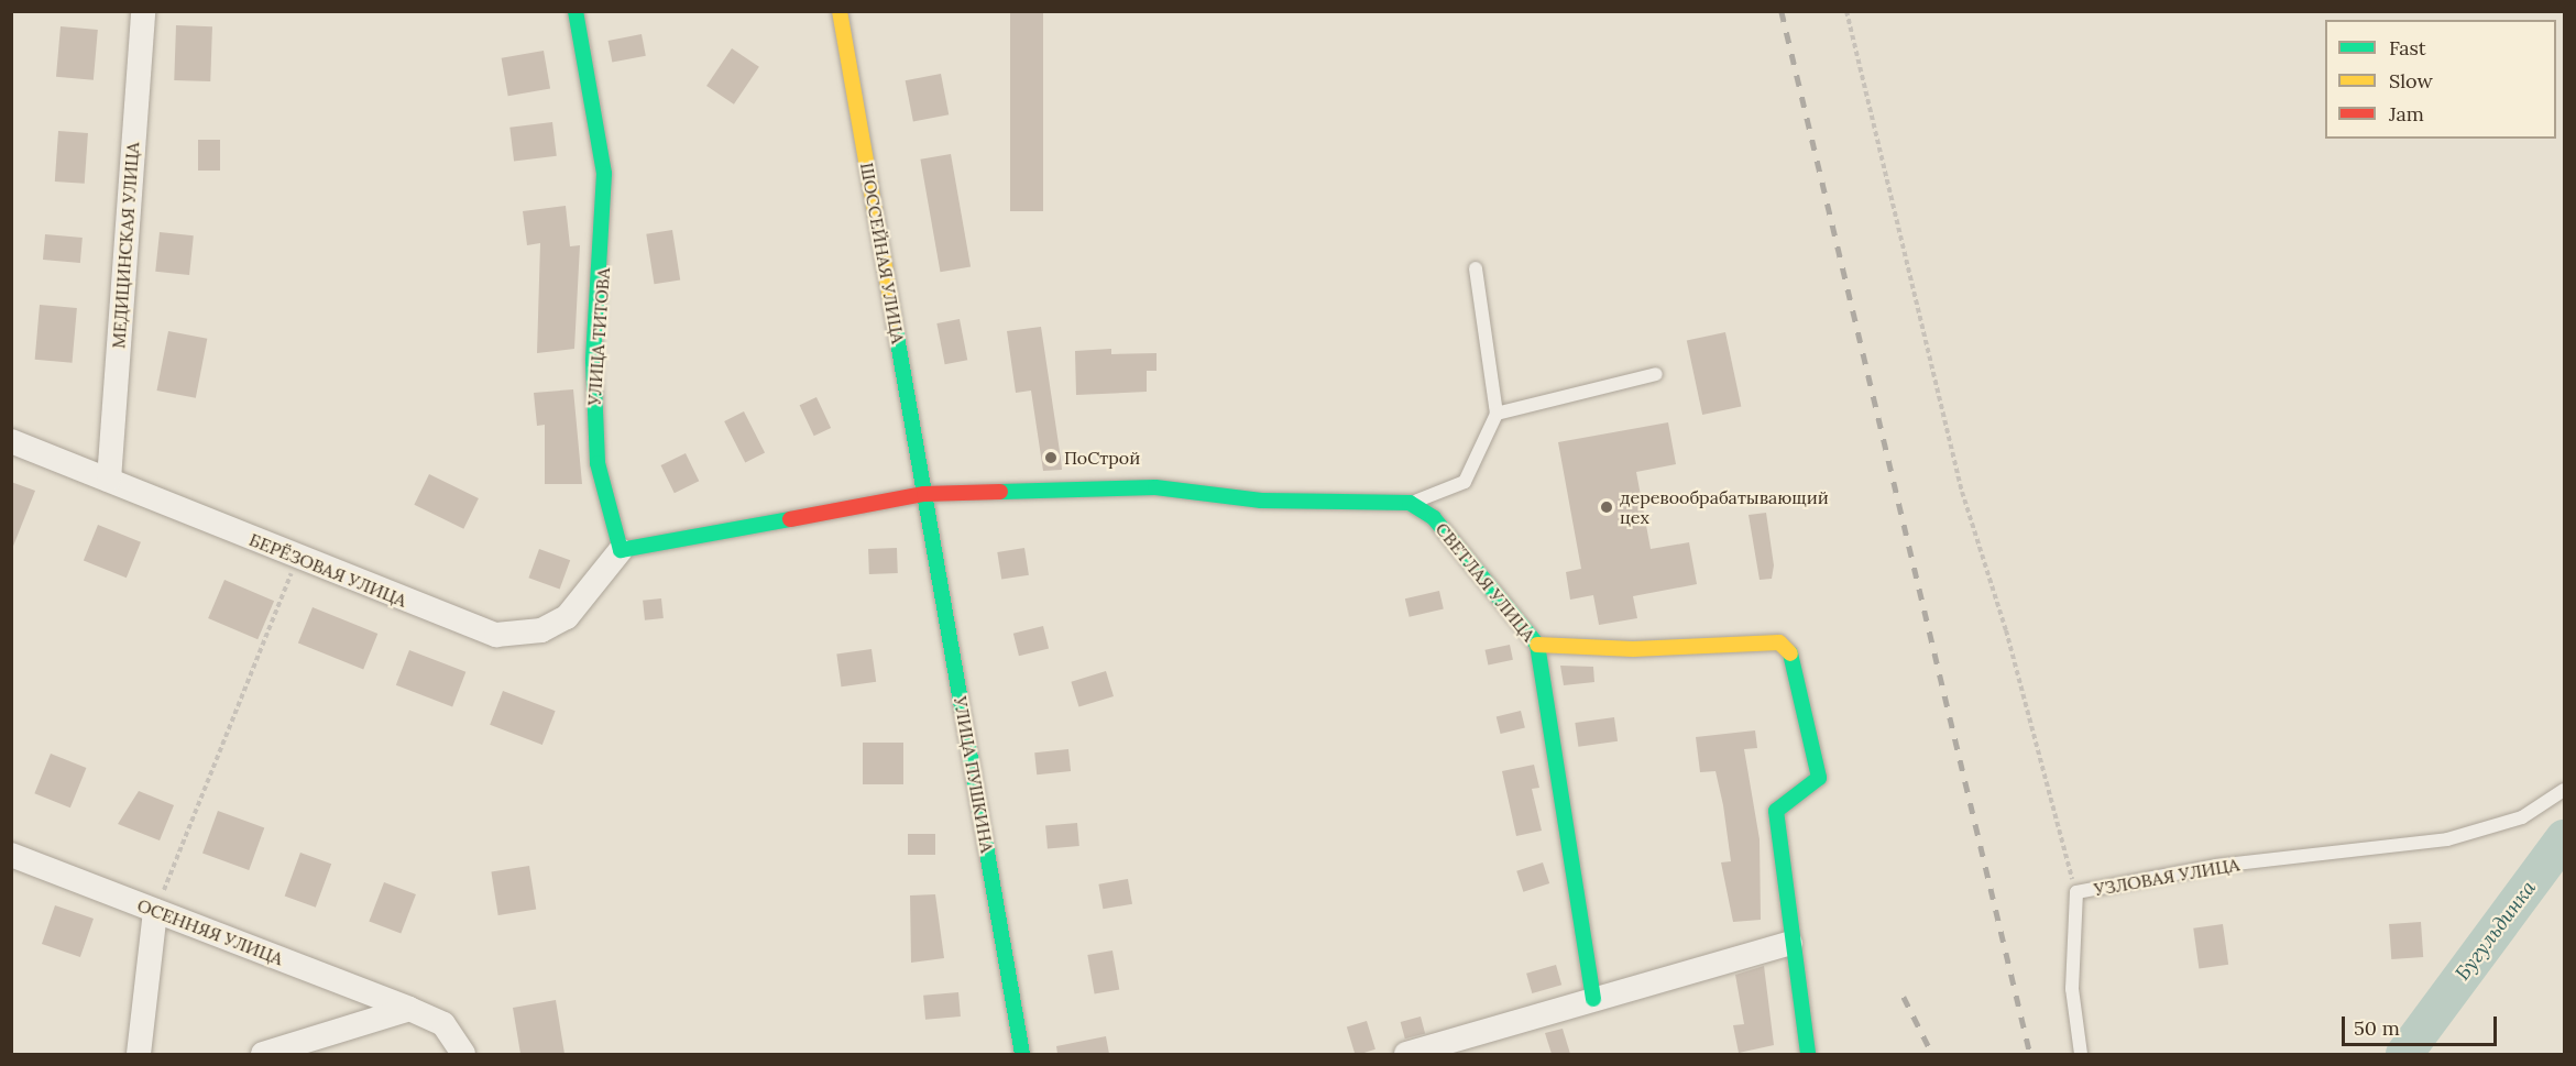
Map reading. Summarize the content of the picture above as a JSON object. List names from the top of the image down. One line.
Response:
{"streets":{"street":["МЕДИЦИНСКАЯ УЛИЦА","ШОССЕЙНАЯ УЛИЦА","УЛИЦА ТИТОВА","БЕРЁЗОВАЯ УЛИЦА","СВЕТЛАЯ УЛИЦА","УЛИЦА ПУШКИНА","ОСЕННЯЯ УЛИЦА"],"lane":["УЗЛОВАЯ УЛИЦА"]},"crossings":[["МЕДИЦИНСКАЯ УЛИЦА","БЕРЁЗОВАЯ УЛИЦА"],["ШОССЕЙНАЯ УЛИЦА","УЛИЦА ПУШКИНА"],["УЛИЦА ТИТОВА","БЕРЁЗОВАЯ УЛИЦА"]],"water":["Бугульдинка"],"places":["ПоСтрой","деревообрабатывающий цех"],"legend":["Fast","Slow","Jam"],"scale_bar":"50 m"}
